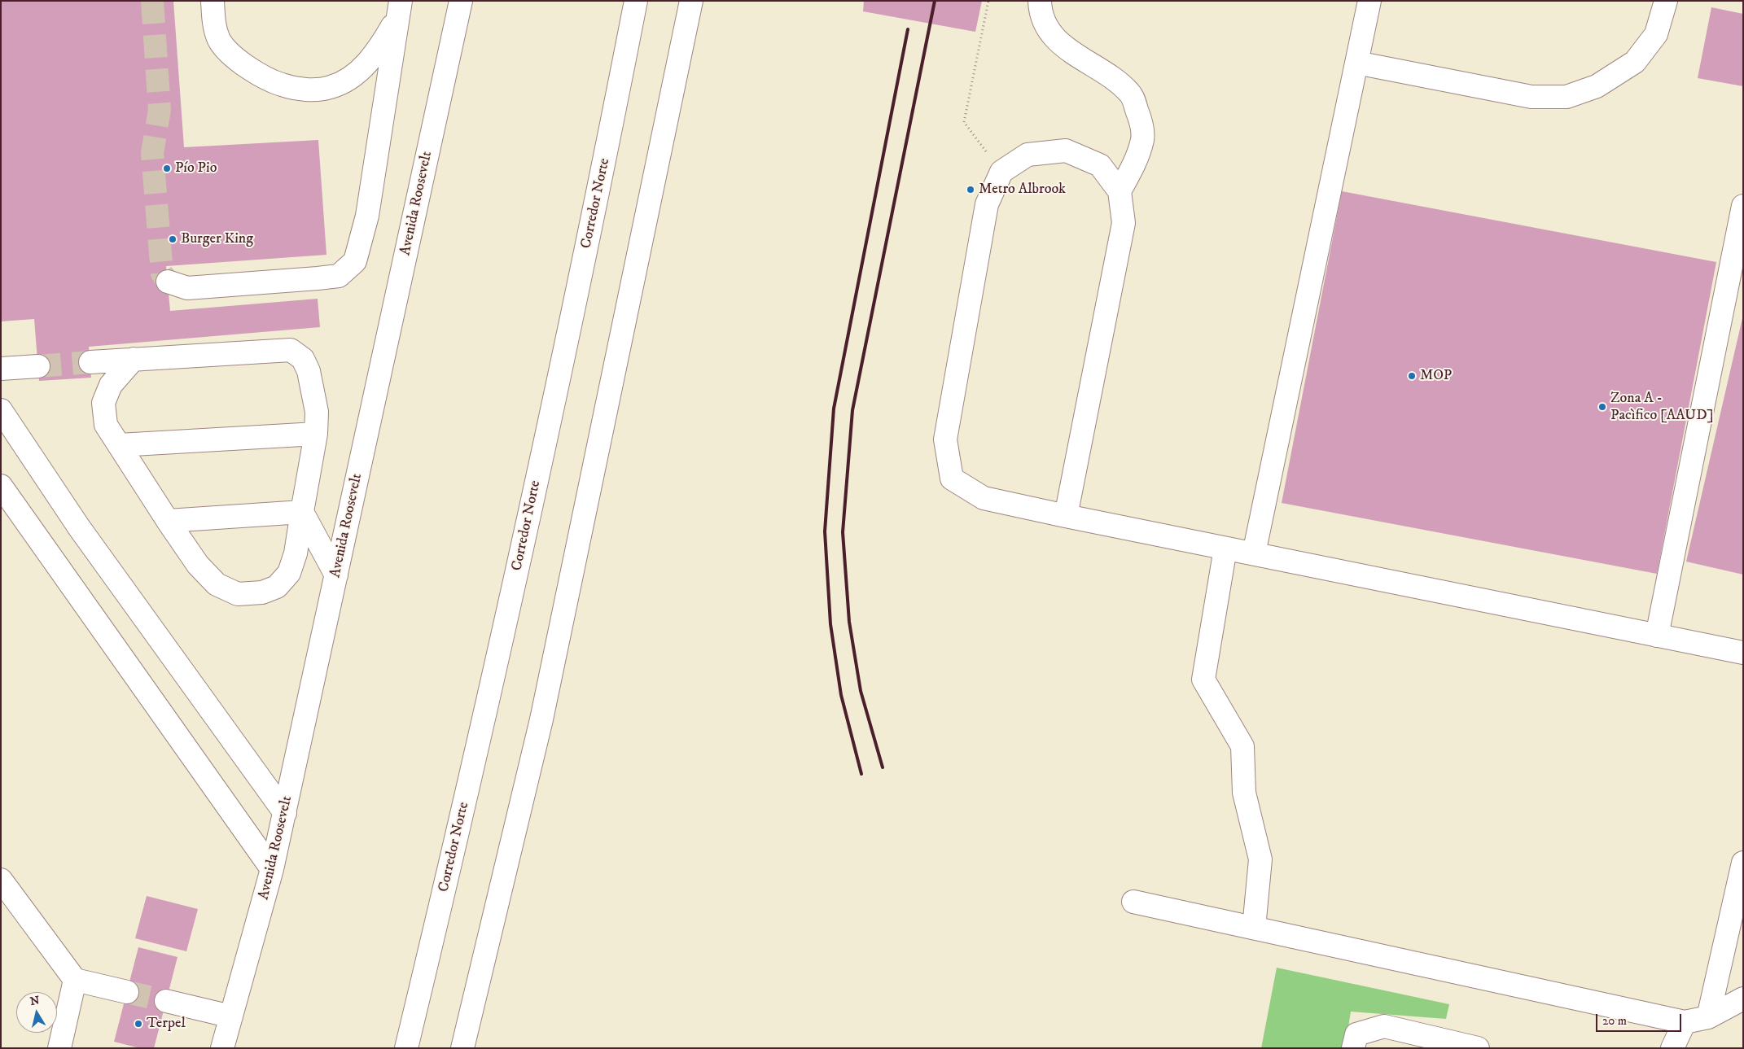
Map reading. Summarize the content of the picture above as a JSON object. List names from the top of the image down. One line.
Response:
{"streets":{"main road":["Avenida Roosevelt","Corredor Norte"]},"places":["Pío Pio","Metro Albrook","Burger King","MOP","Zona A - Pacìfico [AAUD]","Terpel"],"scale_bar":"20 m","north":"top"}
